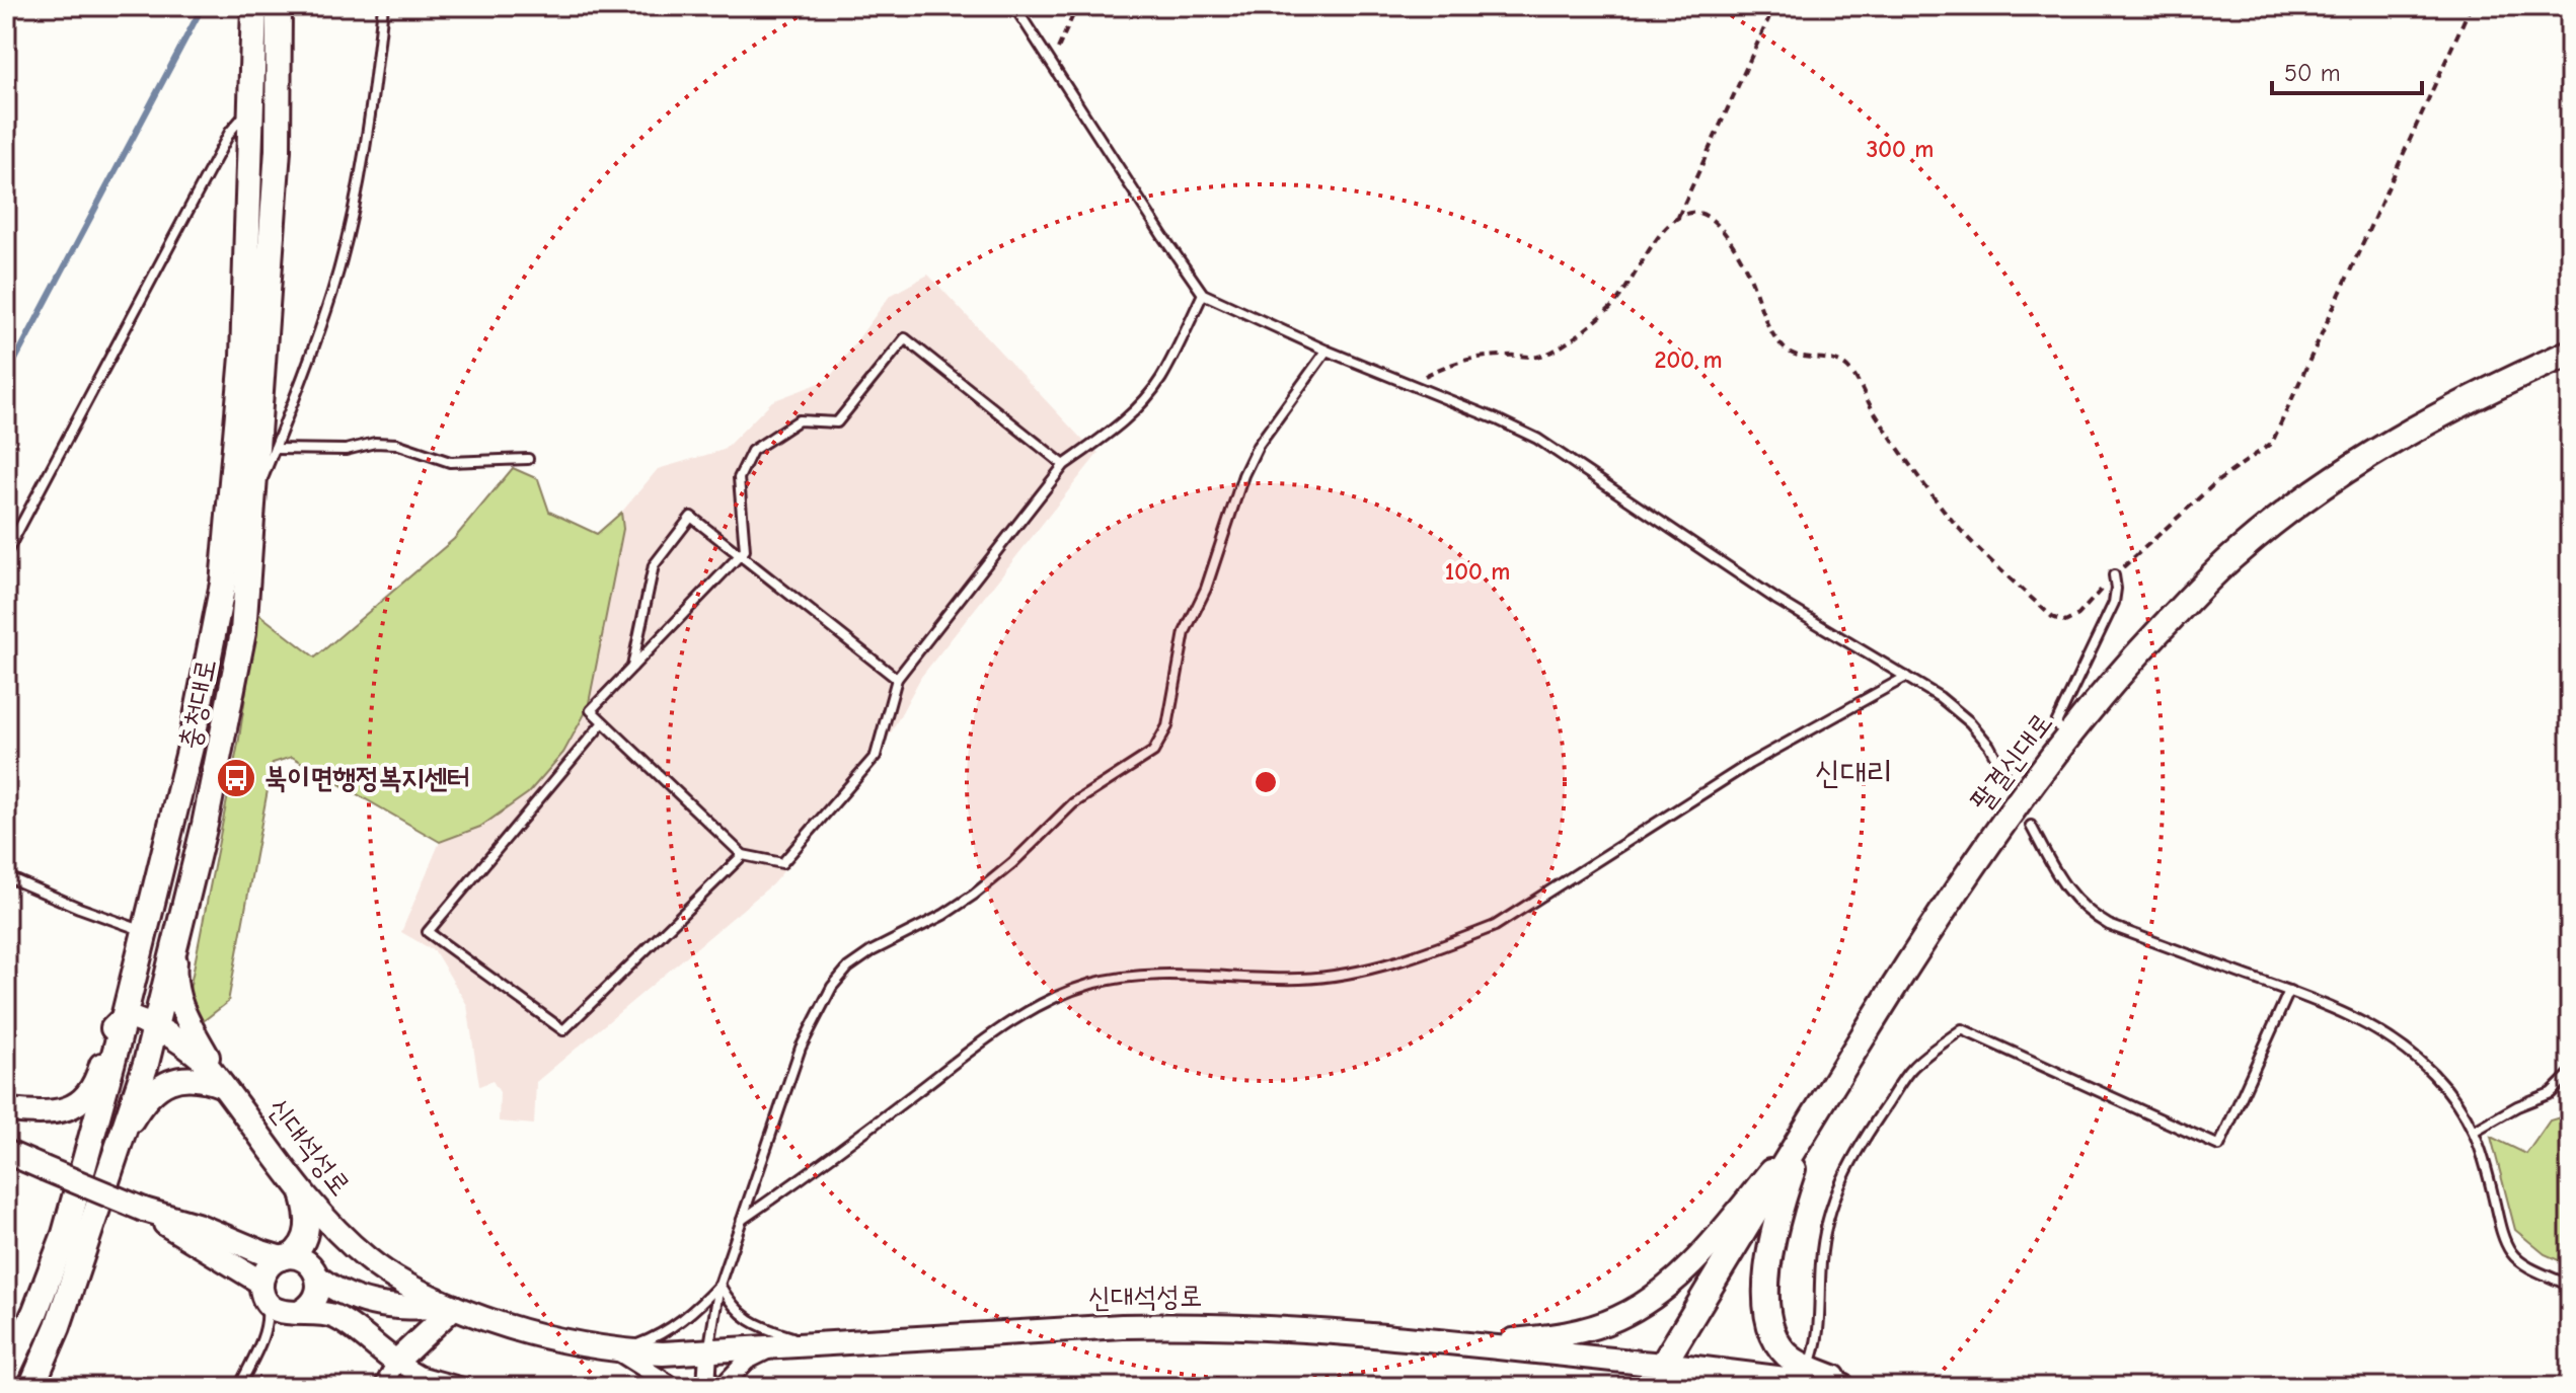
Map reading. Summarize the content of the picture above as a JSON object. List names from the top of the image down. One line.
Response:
{"streets":{"main road":["충청대로","팔결신대로","신대석성로"]},"crossings":[["충청대로","신대석성로"],["팔결신대로","신대석성로"]],"districts":["신대리"],"places":{"bus stop":["북이면행정복지센터"]},"scale_bar":"50 m","rings":["300 m","200 m","100 m"]}
